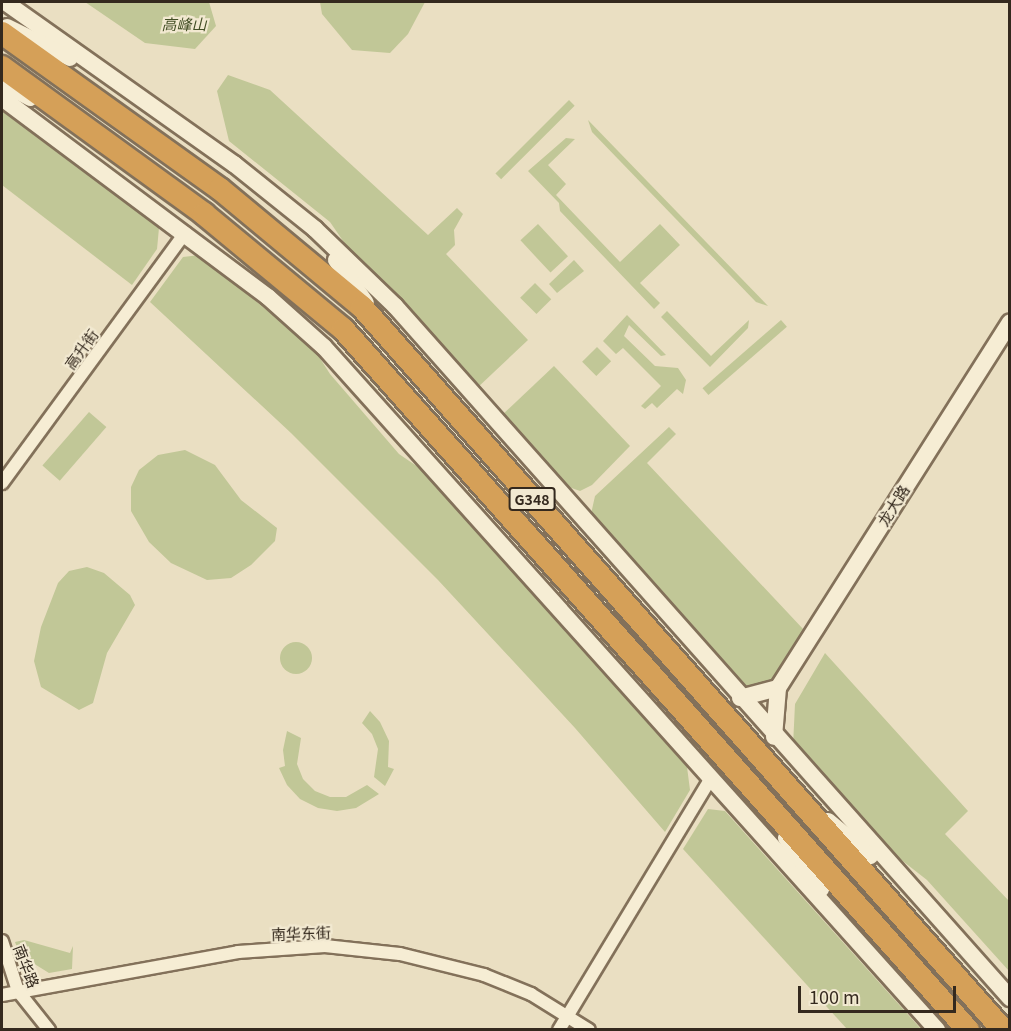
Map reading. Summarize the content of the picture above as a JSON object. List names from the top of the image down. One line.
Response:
{"streets":{"highway":["G348"],"street":["高升街","龙大路","南华东街","南华路"]},"crossings":[["南华东街","南华路"]],"parks":["高峰山"],"scale_bar":"100 m"}
